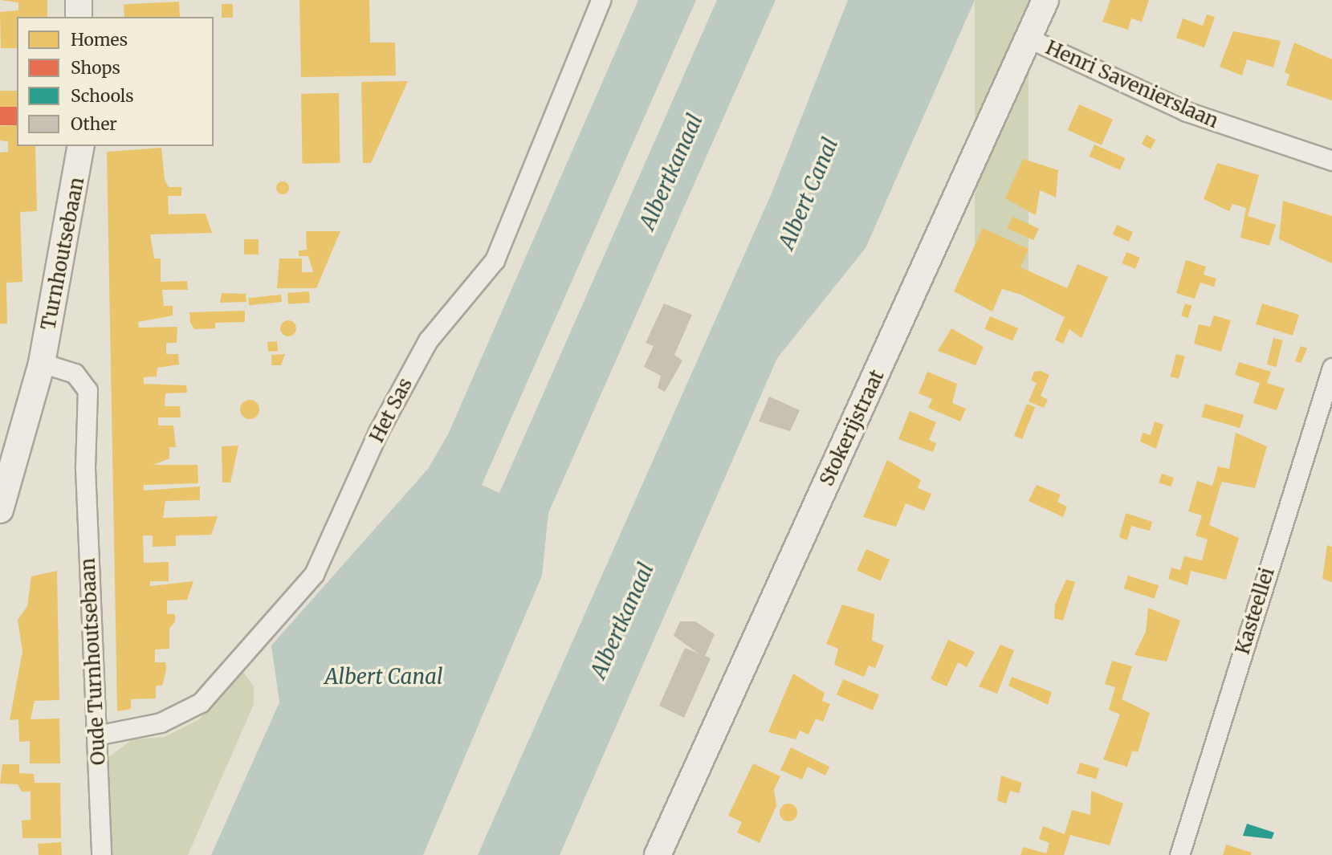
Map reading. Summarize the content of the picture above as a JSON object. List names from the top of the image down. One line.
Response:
{"streets":{"street":["Henri Savenierslaan","Turnhoutsebaan","Het Sas","Stokerijstraat","Kasteellei","Oude Turnhoutsebaan"]},"crossings":[["Henri Savenierslaan","Stokerijstraat"],["Turnhoutsebaan","Oude Turnhoutsebaan"],["Het Sas","Oude Turnhoutsebaan"]],"water":["Albertkanaal","Albert Canal"],"legend":["Homes","Shops","Schools","Other"]}
